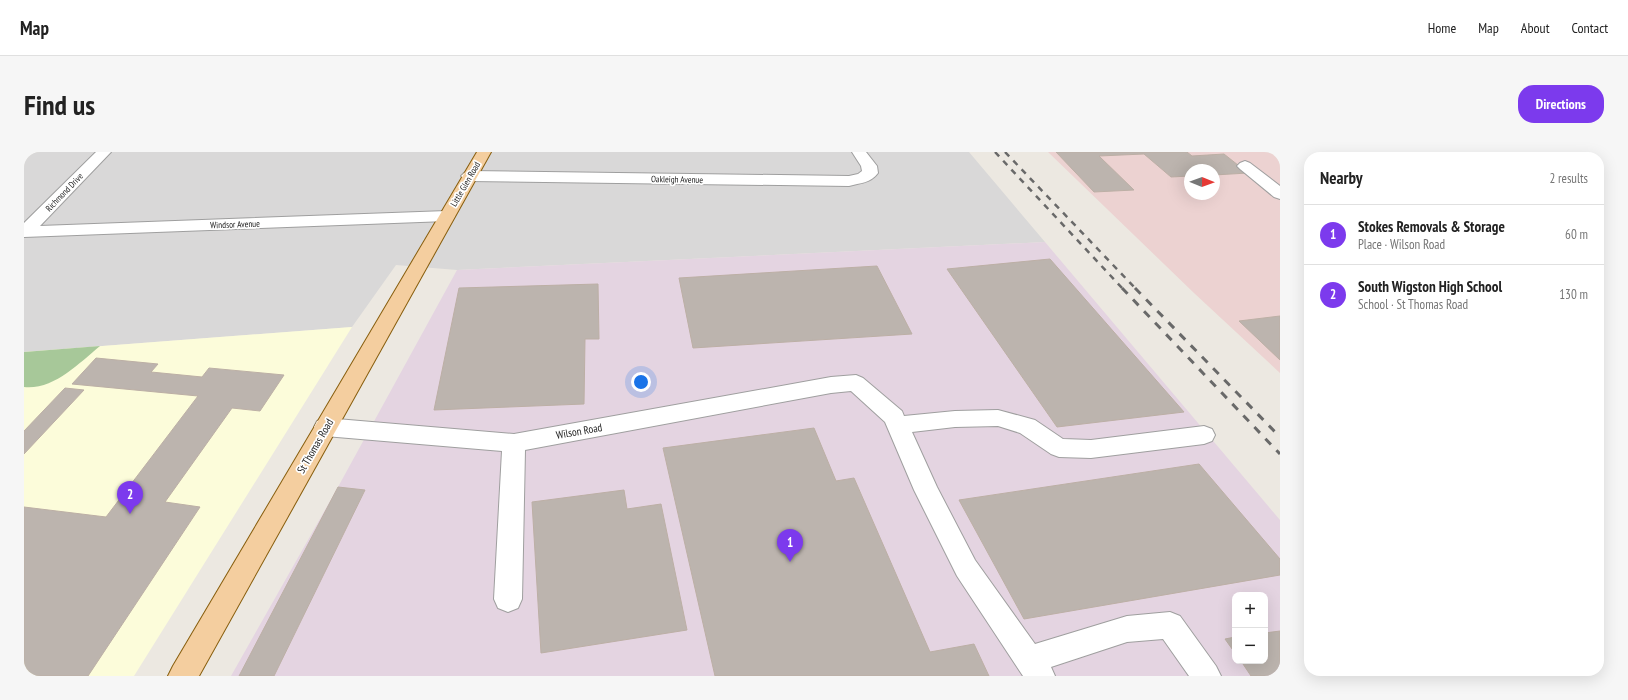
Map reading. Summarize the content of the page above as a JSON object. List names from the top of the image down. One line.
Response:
{"streets":{"main road":["Little Glen Road","St Thomas Road"],"street":["Oakleigh Avenue","Richmond Drive","Windsor Avenue","Wilson Road"]},"crossings":[["Oakleigh Avenue","Little Glen Road"],["Little Glen Road","Windsor Avenue"],["Little Glen Road","St Thomas Road"],["Richmond Drive","Windsor Avenue"],["Windsor Avenue","St Thomas Road"],["Wilson Road","St Thomas Road"]],"north":"right","page":{"header":"Map","nav":["Home","Map","About","Contact"],"buttons":"Directions","title":"Find us","heading":["Nearby","2 results"],"list":[{"mark":"1","name":"Stokes Removals & Storage","note":"Place · Wilson Road","value":"60 m"},{"mark":"2","name":"South Wigston High School","note":"School · St Thomas Road","value":"130 m"}],"pins":["2","1"],"map_buttons":["+","−"]}}
